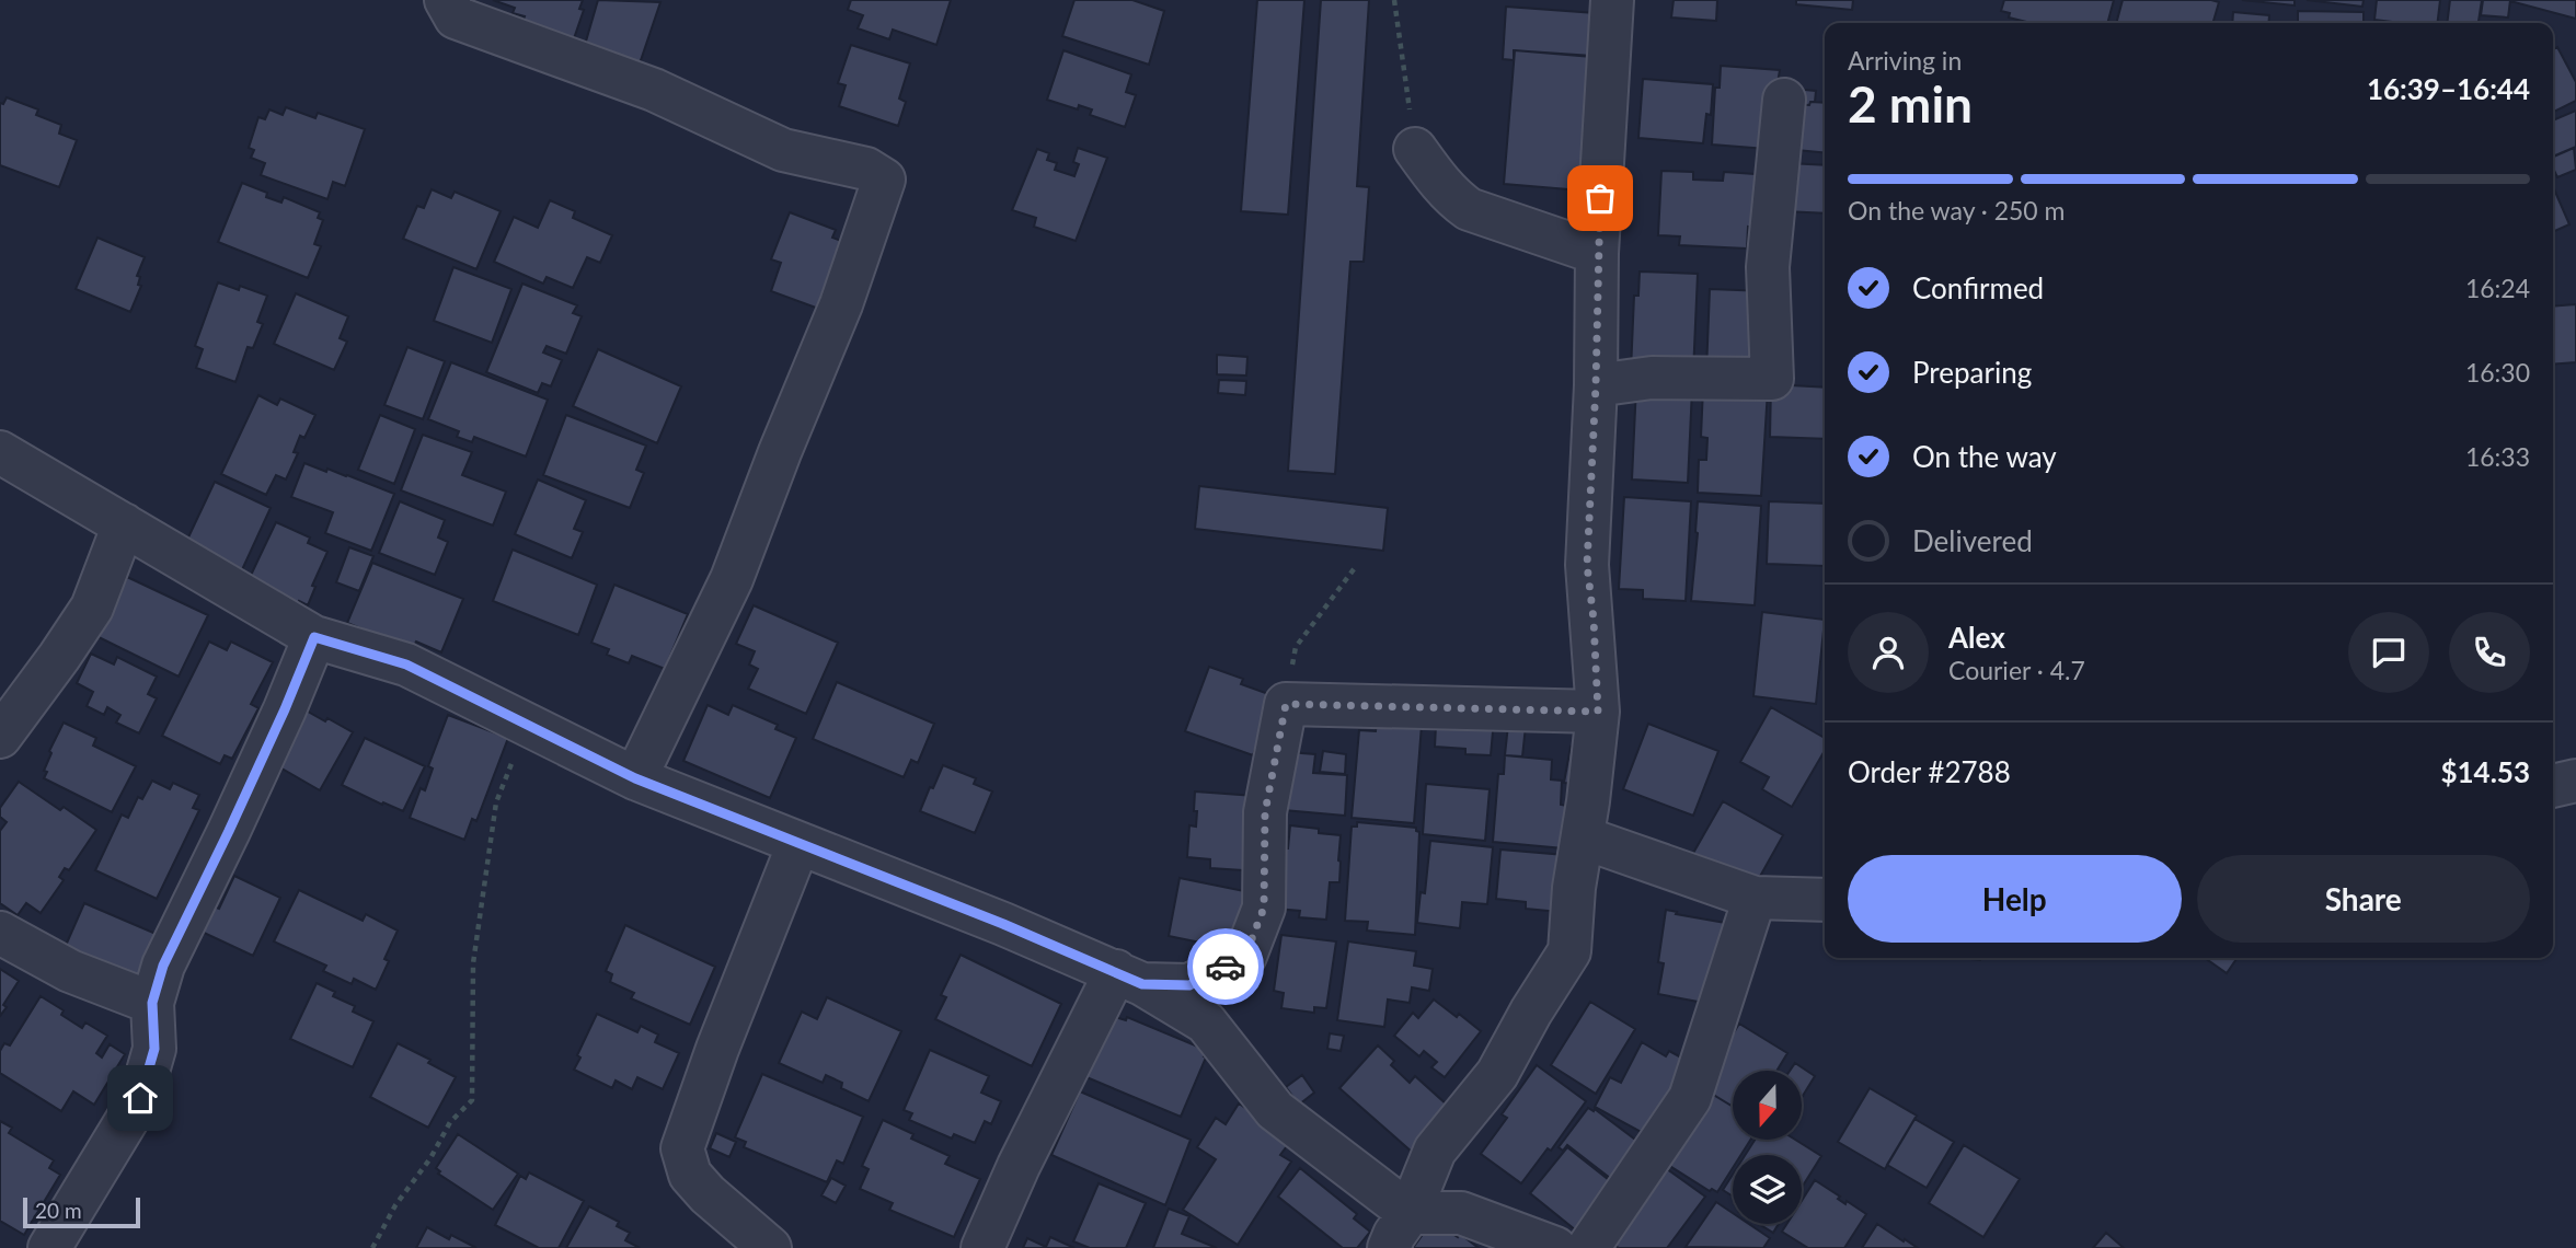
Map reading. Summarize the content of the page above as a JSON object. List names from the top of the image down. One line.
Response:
{"scale_bar":"20 m","north":"bottom","page":{"heading":["2 min","Arriving in","16:39–16:44"],"panel":["Alex","Courier · 4.7","Order #2788","$14.53"],"bar":"On the way · 250 m","list":[["Confirmed","16:24"],["Preparing","16:30"],["On the way","16:33"],"Delivered"],"buttons":["Help","Share"],"scale":"20 m"}}
